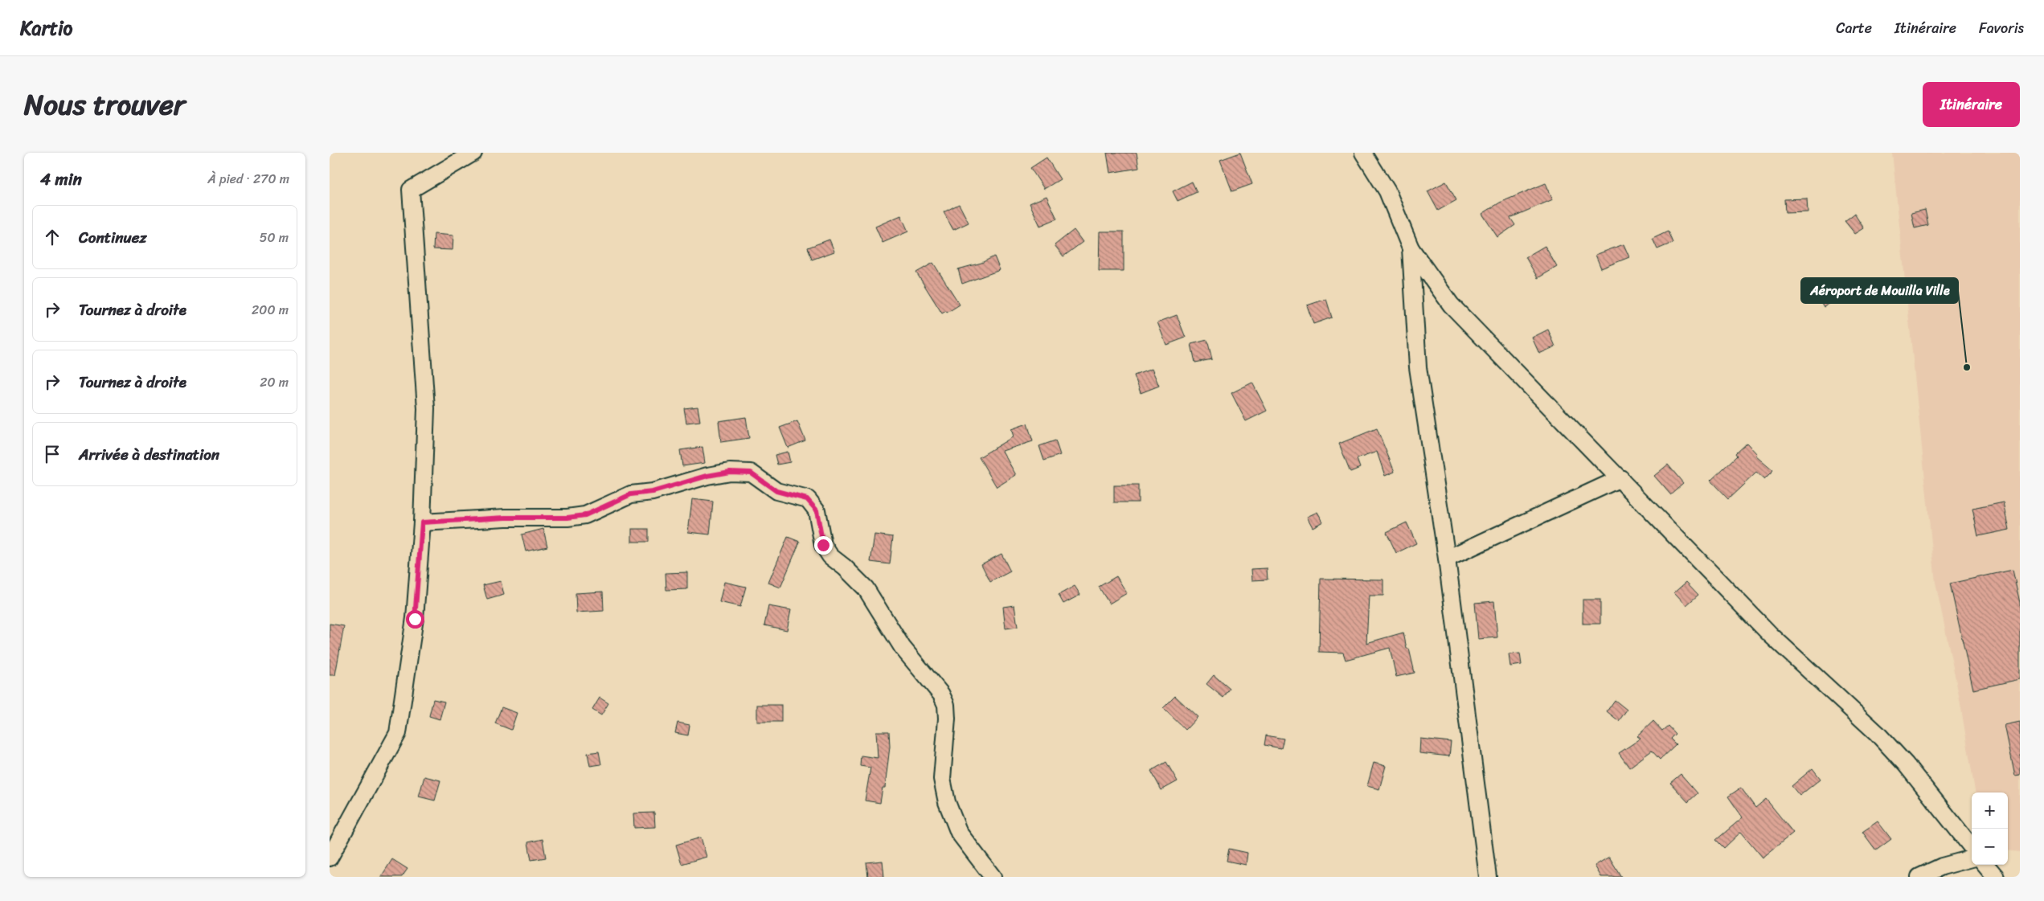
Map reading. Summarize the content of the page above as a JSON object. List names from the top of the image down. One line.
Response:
{"places":["Aéroport de Mouilla Ville"],"page":{"header":"Kartio","nav":["Carte","Itinéraire","Favoris"],"title":"Nous trouver","buttons":"Itinéraire","heading":["4 min","À pied · 270 m"],"list":[["Continuez","50 m"],["Tournez à droite","200 m"],["Tournez à droite","20 m"],"Arrivée à destination"],"map_buttons":["+","−"]}}
